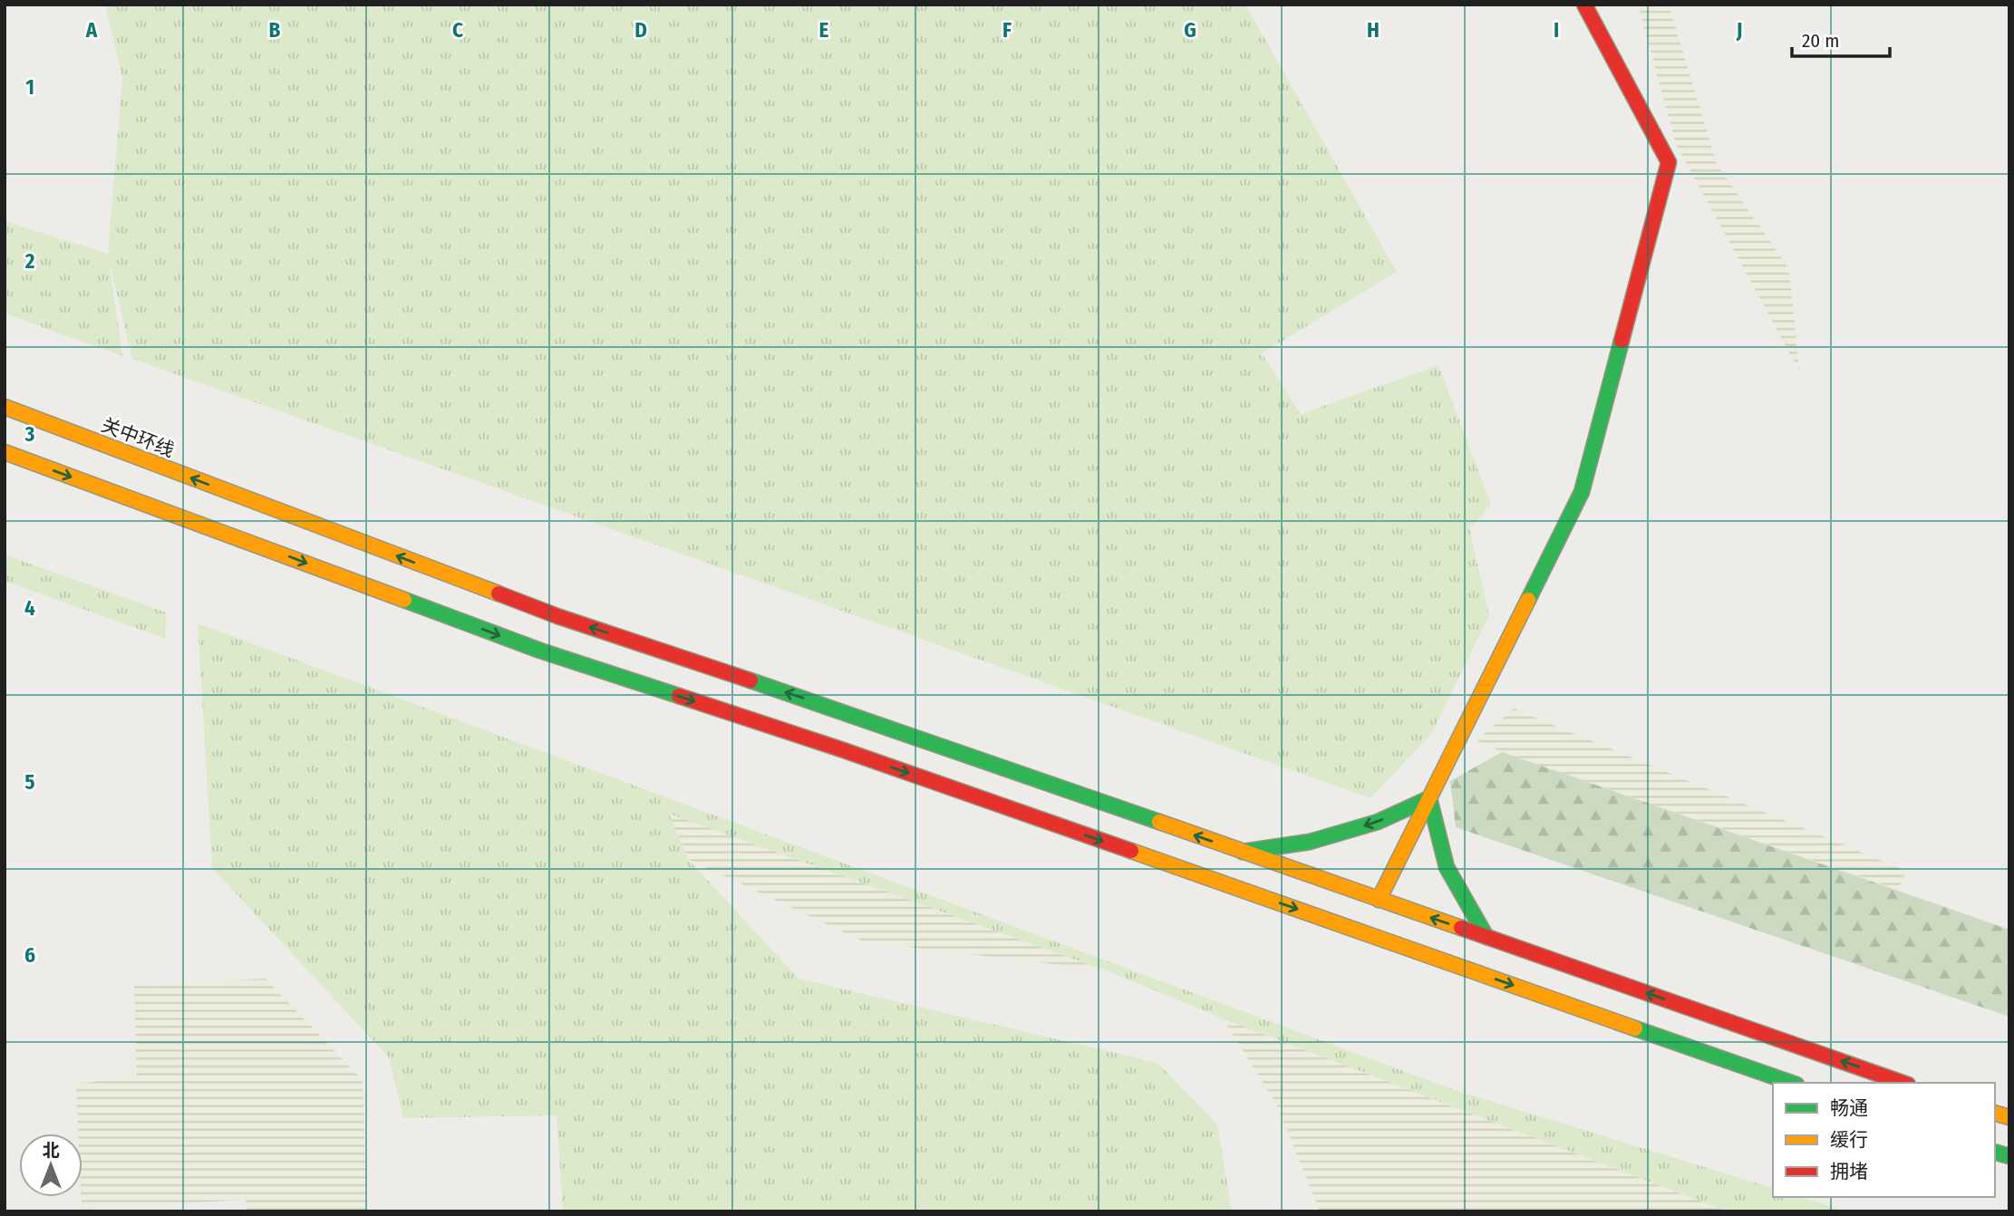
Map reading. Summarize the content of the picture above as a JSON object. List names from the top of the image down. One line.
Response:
{"streets":{"main road":["关中环线"]},"legend":["畅通","缓行","拥堵"],"scale_bar":"20 m","north":"top","grid":{"columns":["A","B","C","D","E","F","G","H","I","J"],"rows":["1","2","3","4","5","6"]}}
